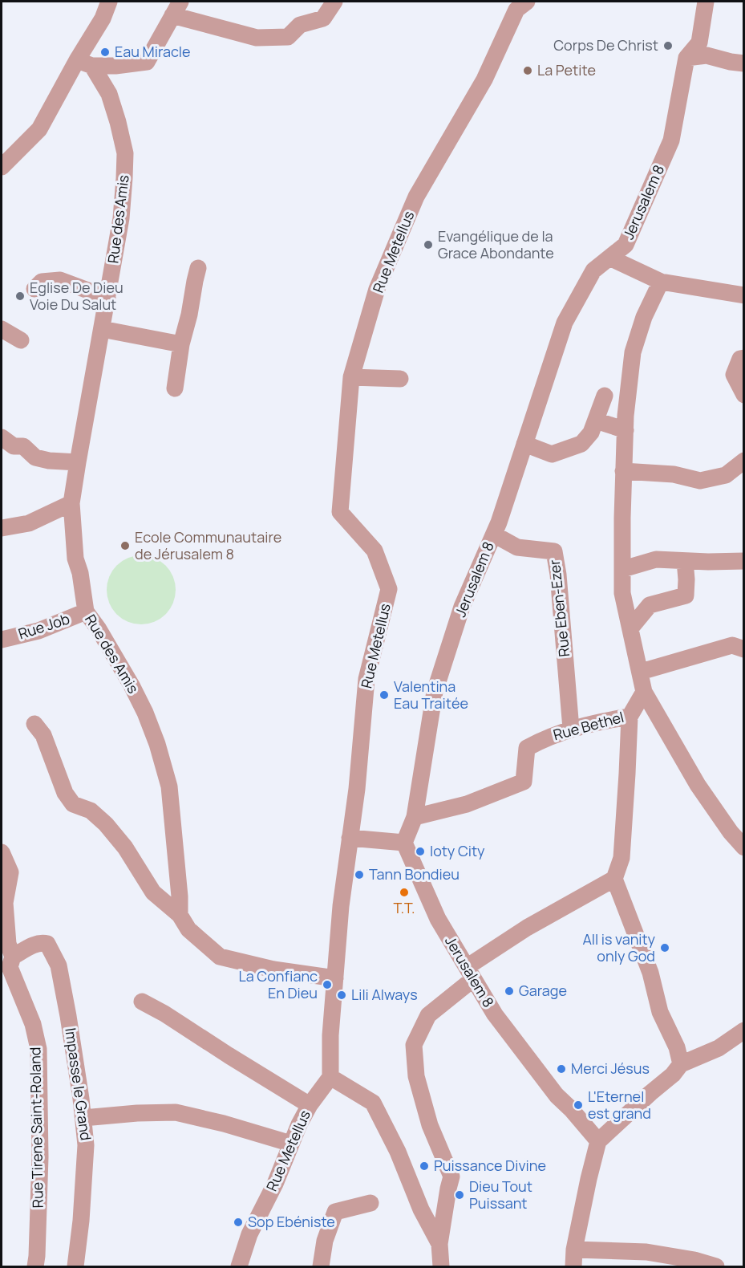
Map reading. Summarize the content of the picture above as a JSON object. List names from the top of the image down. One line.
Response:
{"streets":{"street":["Jerusalem 8","Rue des Amis","Rue Metellus","Rue Eben-Ezer","Rue Job","Rue Bethel","Impasse le Grand","Rue Tirene Saint-Roland"]},"crossings":[["Jerusalem 8","Rue Eben-Ezer"],["Jerusalem 8","Rue Bethel"],["Rue des Amis","Rue Job"],["Rue Eben-Ezer","Rue Bethel"],["Impasse le Grand","Rue Tirene Saint-Roland"]],"places":["Corps De Christ","Eau Miracle","La Petite","Evangélique de la Grace Abondante","Eglise De Dieu Voie Du Salut","Ecole Communautaire de Jérusalem 8","Valentina Eau Traitée","loty City","Tann Bondieu","T.T.","All is vanity only God","La Confianc En Dieu","Garage","Lili Always","Merci Jésus","L'Eternel est grand","Puissance Divine","Dieu Tout Puissant","Sop Ebéniste"]}
